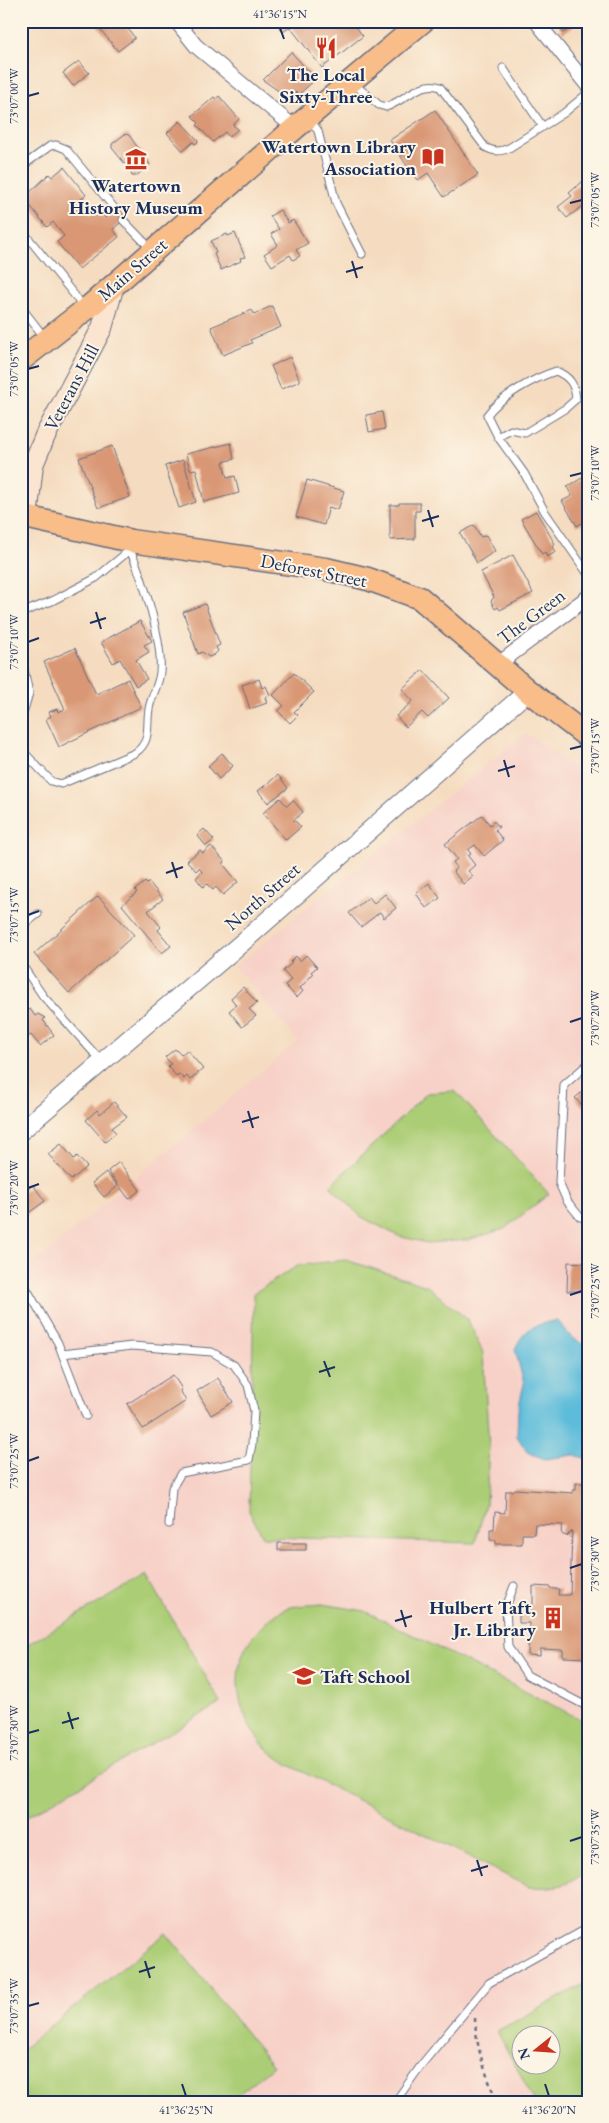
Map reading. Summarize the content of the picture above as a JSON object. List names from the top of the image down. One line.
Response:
{"streets":{"main road":["Main Street","Veterans Hill","Deforest Street"],"street":["The Green","North Street"]},"crossings":[["Main Street","Veterans Hill"],["Veterans Hill","Deforest Street"],["Deforest Street","The Green"],["Deforest Street","North Street"]],"places":{"restaurant":["The Local Sixty-Three"],"library":["Watertown Library Association"],"museum":["Watertown History Museum"],"building":["Hulbert Taft, Jr. Library"],"school or university":["Taft School"]},"north":"left","coordinates":["41°36'15\"N","73°07'00\"W","73°07'05\"W","73°07'10\"W","73°07'15\"W","73°07'20\"W","73°07'25\"W","73°07'30\"W","73°07'35\"W","41°36'25\"N","41°36'20\"N"]}
